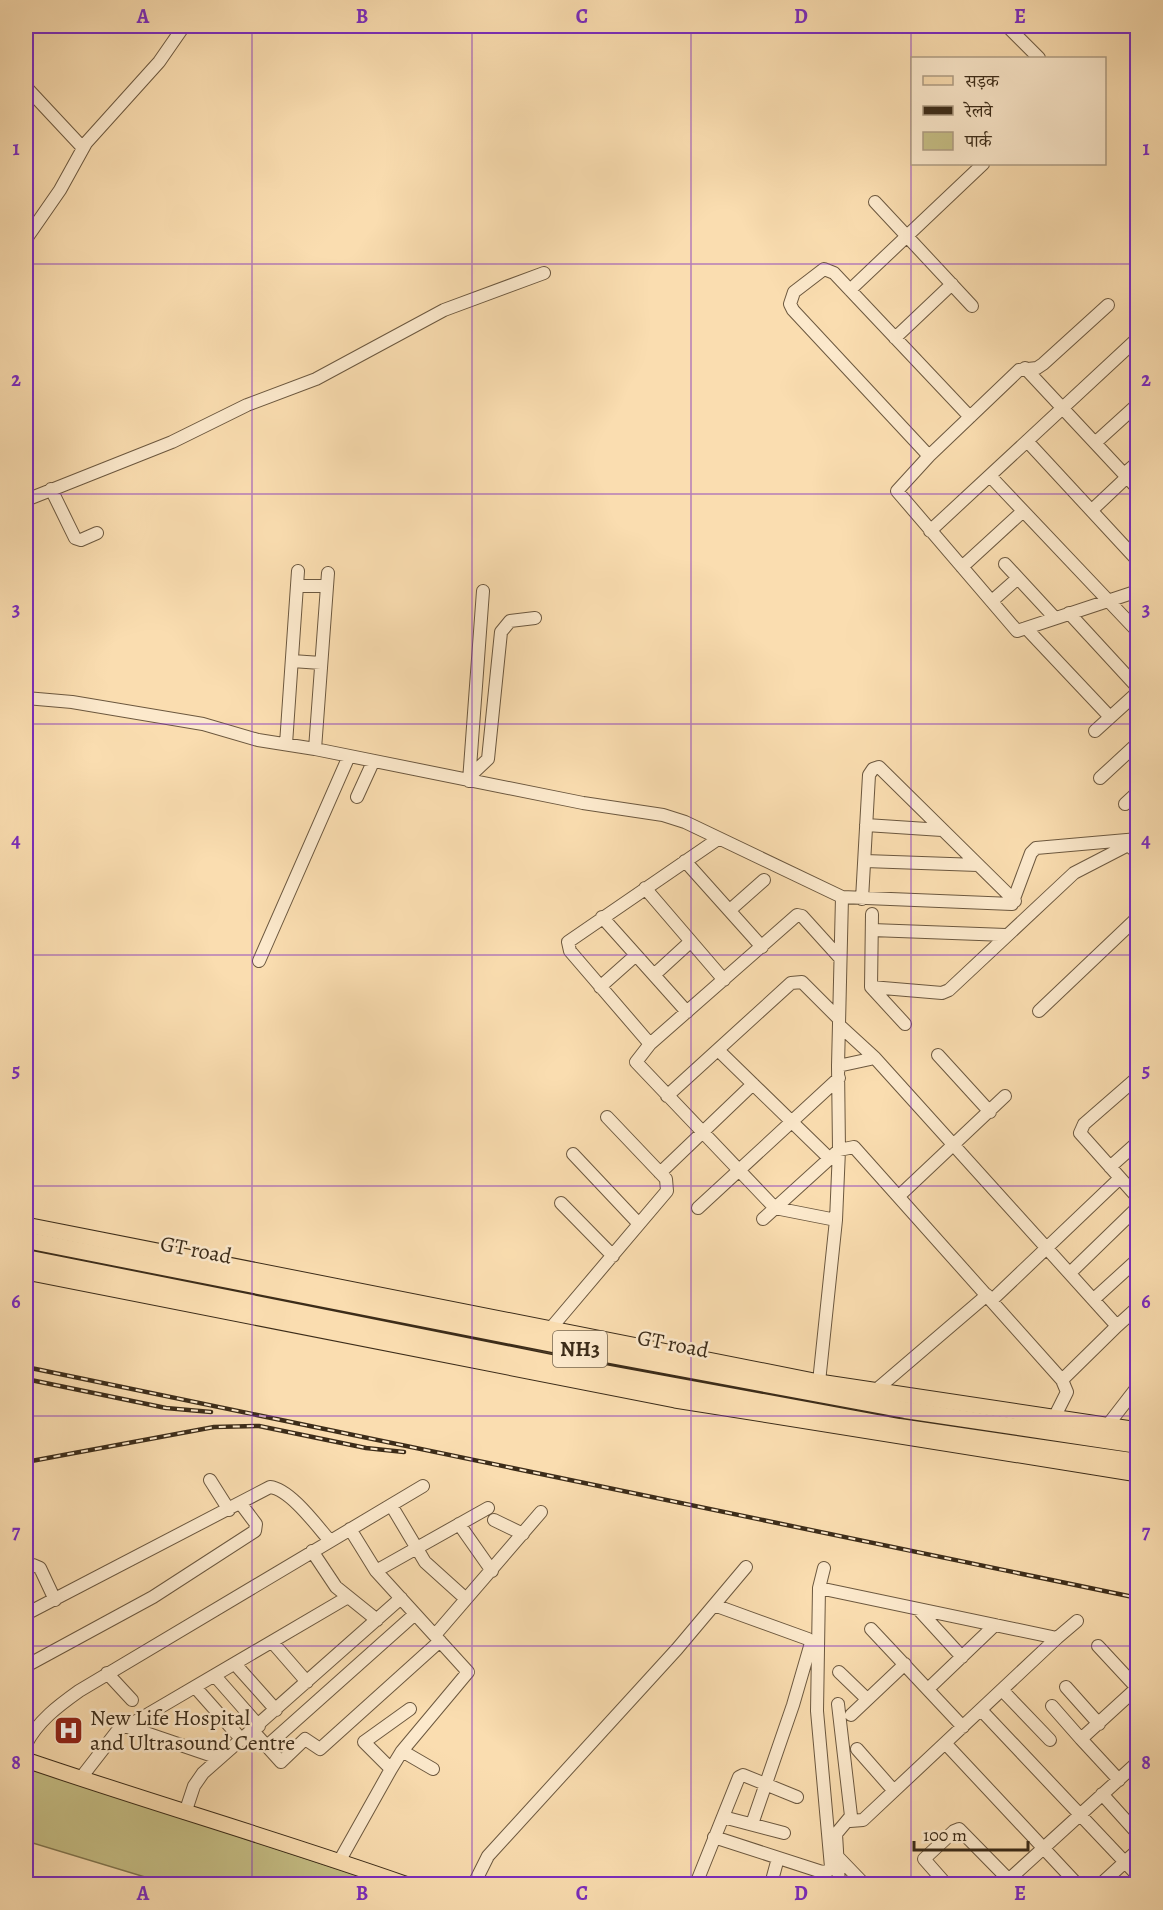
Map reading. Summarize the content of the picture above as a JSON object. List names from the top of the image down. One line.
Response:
{"streets":{"highway":["GT road","NH3"]},"places":{"hospital":["New Life Hospital and Ultrasound Centre"]},"legend":["सड़क","रेलवे","पार्क"],"scale_bar":"100 m","grid":{"columns":["A","B","C","D","E"],"rows":["1","2","3","4","5","6","7","8"]}}
